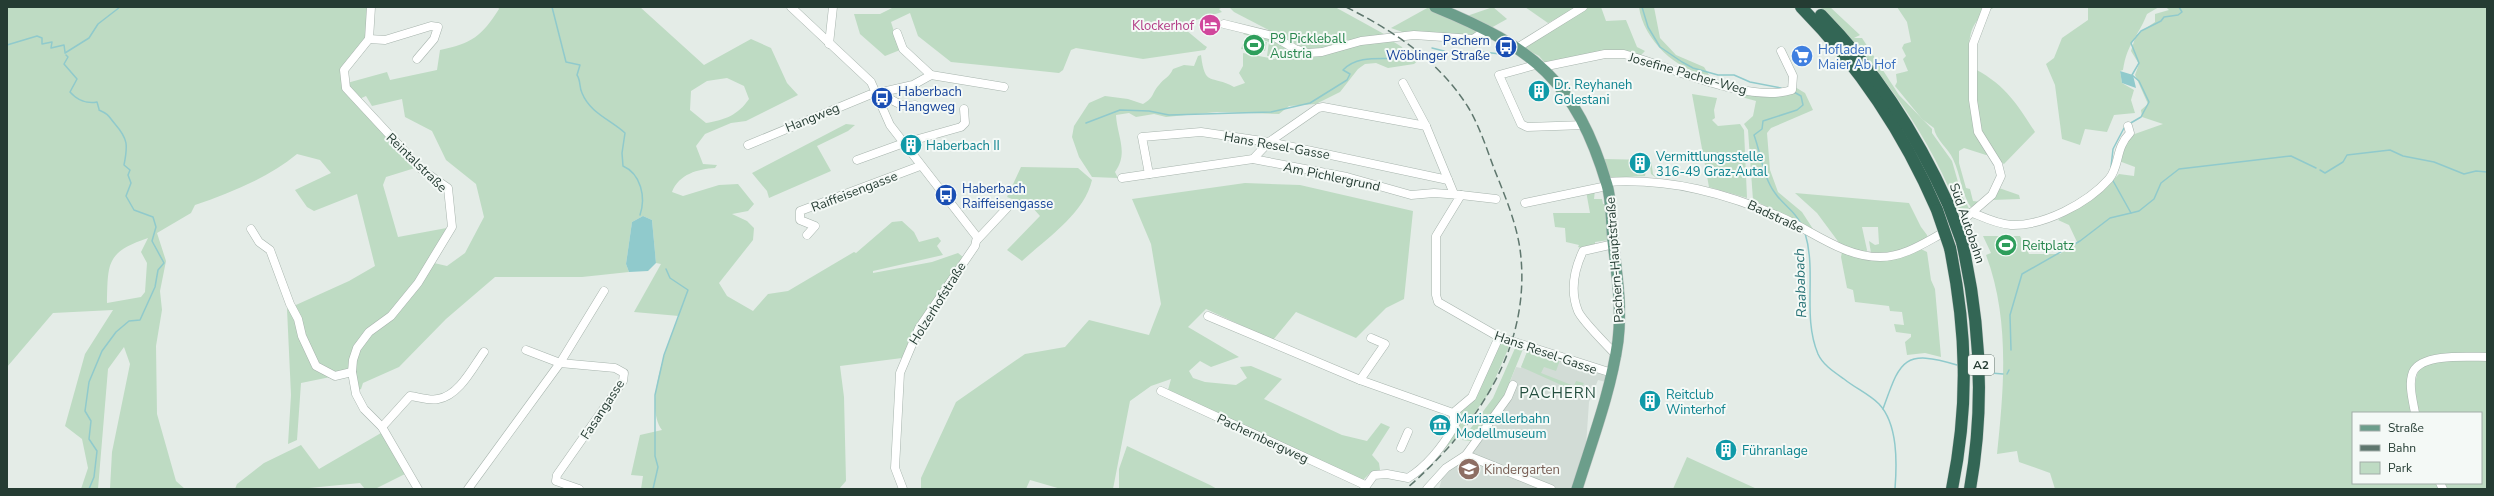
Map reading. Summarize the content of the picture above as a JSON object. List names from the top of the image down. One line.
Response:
{"streets":{"highway":["Süd Autobahn","A2"],"main road":["Pachern-Hauptstraße"],"street":["Josefine Pacher-Weg","Hangweg","Hans Resel-Gasse","Reintalstraße","Am Pichlergrund","Raiffeisengasse","Badstraße","Holzerhofstraße","Fasangasse","Pachernbergweg"]},"crossings":[["Josefine Pacher-Weg","Pachern-Hauptstraße"],["Hans Resel-Gasse","Am Pichlergrund"],["Hans Resel-Gasse","Pachern-Hauptstraße"],["Badstraße","Pachern-Hauptstraße"]],"districts":["PACHERN"],"water":["Raababach"],"places":{"hotel":["Klockerhof"],"sports":["P9 Pickleball Austria","Reitplatz"],"bus stop":["Pachern Wöblinger Straße","Haberbach Hangweg","Haberbach Raiffeisengasse"],"supermarket":["Hofladen Maier Ab Hof"],"building":["Dr. Reyhaneh Golestani","Haberbach II","Vermittlungsstelle 316-49 Graz-Autal","Reitclub Winterhof","Führanlage"],"museum":["Mariazellerbahn Modellmuseum"],"school or university":["Kindergarten"]},"legend":["Straße","Bahn","Park"]}
